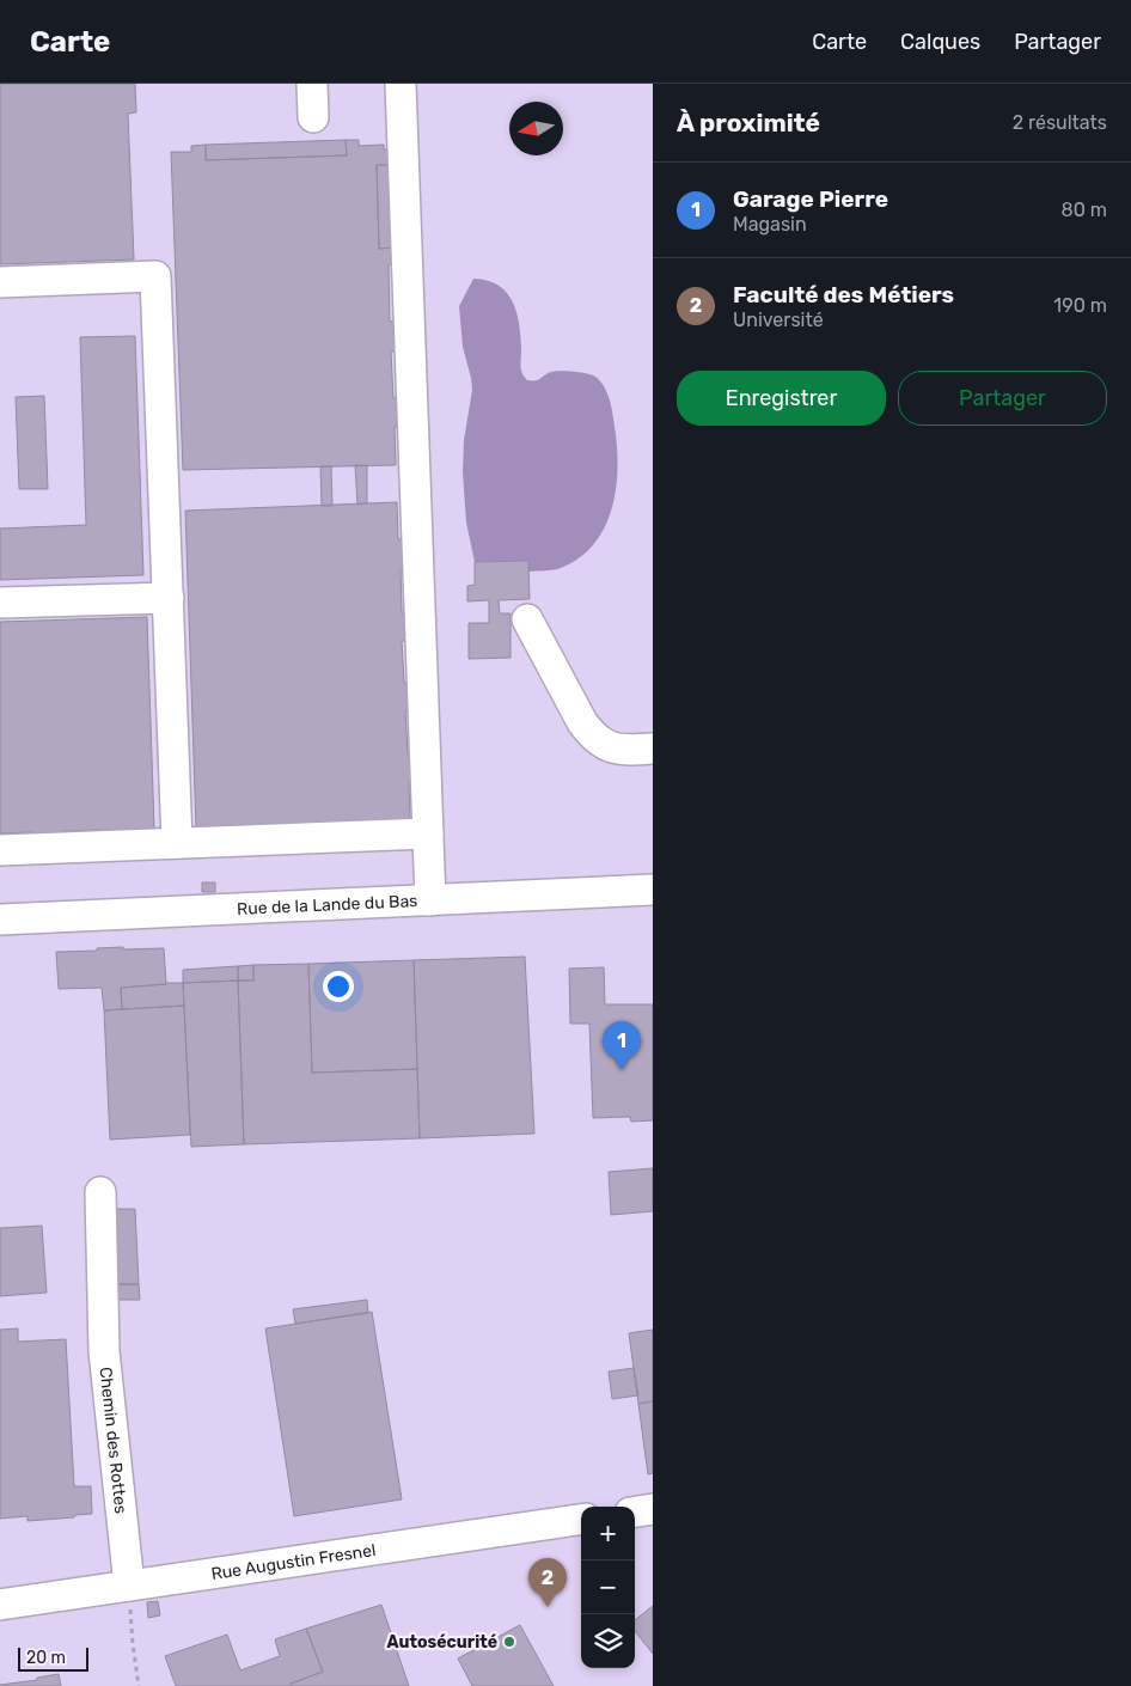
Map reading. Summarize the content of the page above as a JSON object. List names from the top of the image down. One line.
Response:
{"streets":{"street":["Rue de la Lande du Bas","Chemin des Rottes","Rue Augustin Fresnel"]},"crossings":[["Chemin des Rottes","Rue Augustin Fresnel"]],"places":["Autosécurité"],"scale_bar":"20 m","north":"left","page":{"header":"Carte","nav":["Carte","Calques","Partager"],"heading":["À proximité","2 résultats"],"list":[{"mark":"1","name":"Garage Pierre","note":"Magasin","value":"80 m"},{"mark":"2","name":"Faculté des Métiers","note":"Université","value":"190 m"}],"buttons":["Enregistrer","Partager"],"pins":["1","2"],"map_buttons":["+","−"],"scale":"20 m"}}
